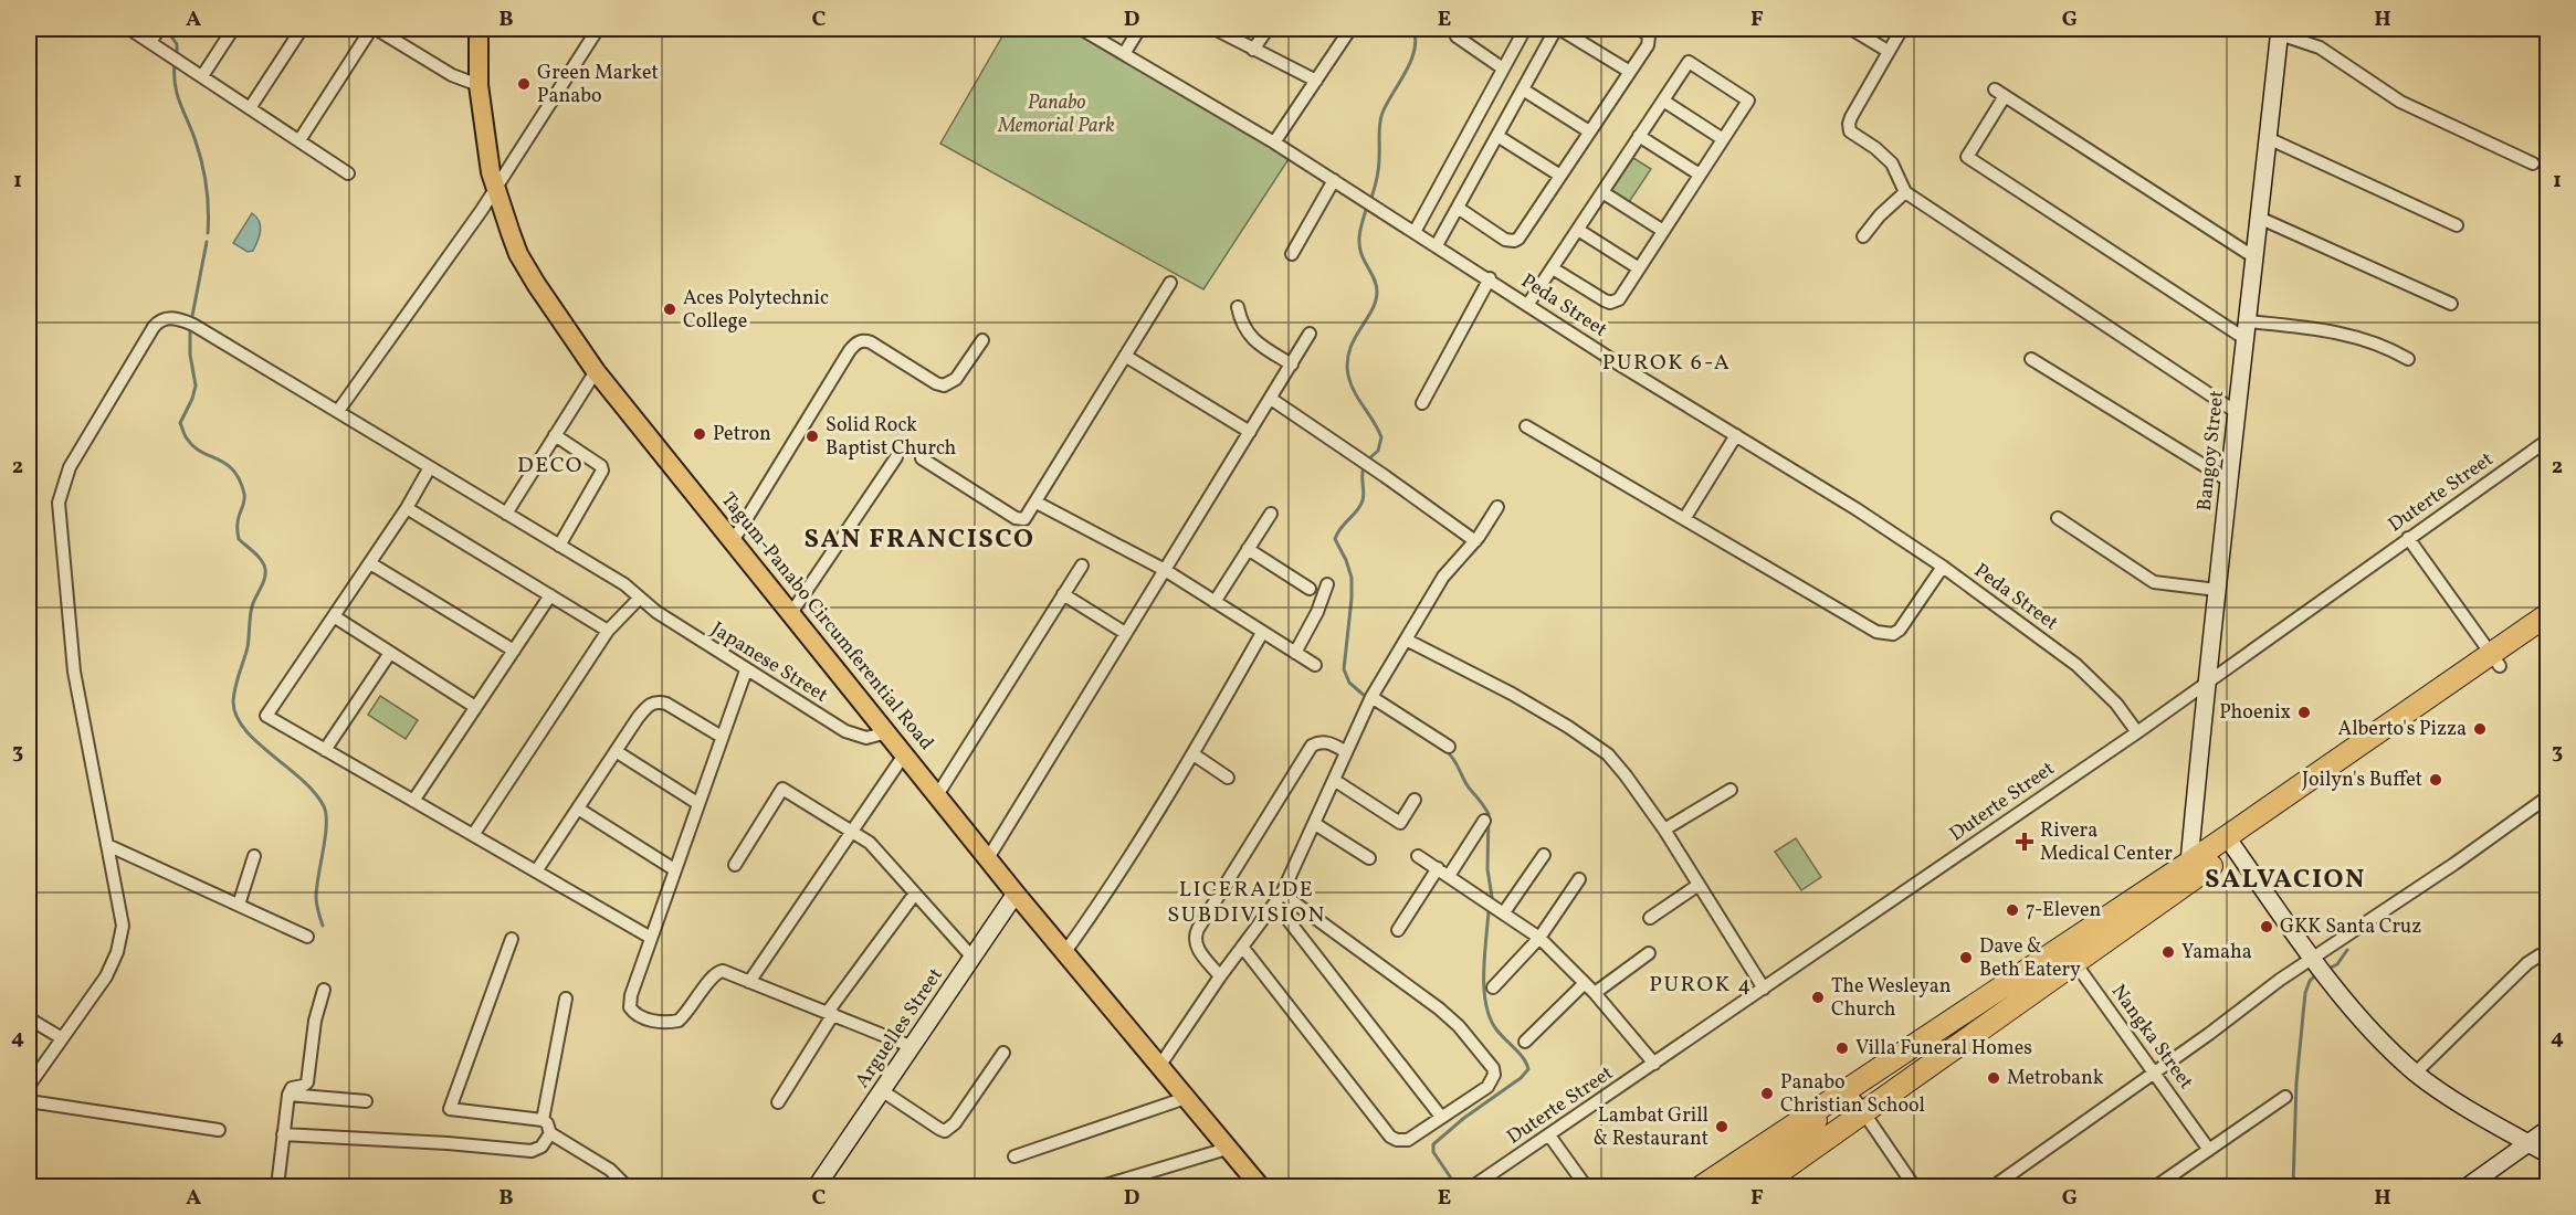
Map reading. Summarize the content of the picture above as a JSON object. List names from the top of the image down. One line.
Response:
{"streets":{"main road":["Tagum-Panabo Circumferential Road"],"street":["Peda Street","Bangoy Street","Duterte Street","Japanese Street","Arguelles Street","Nangka Street"]},"crossings":[["Peda Street","Duterte Street"],["Bangoy Street","Duterte Street"],["Tagum-Panabo Circumferential Road","Japanese Street"],["Tagum-Panabo Circumferential Road","Arguelles Street"]],"districts":["PUROK 6-A","DECO","SAN FRANCISCO","SALVACION","LICERALDE SUBDIVISION","PUROK 4"],"parks":["Panabo Memorial Park"],"places":{"other":["Green Market Panabo","Aces Polytechnic College","Petron","Solid Rock Baptist Church","Phoenix","Alberto's Pizza","Joilyn's Buffet","7-Eleven","GKK Santa Cruz","Yamaha","Dave & Beth Eatery","The Wesleyan Church","Villa Funeral Homes","Metrobank","Panabo Christian School","Lambat Grill & Restaurant"],"health":["Rivera Medical Center"]},"grid":{"columns":["A","B","C","D","E","F","G","H"],"rows":["1","2","3","4"]}}
